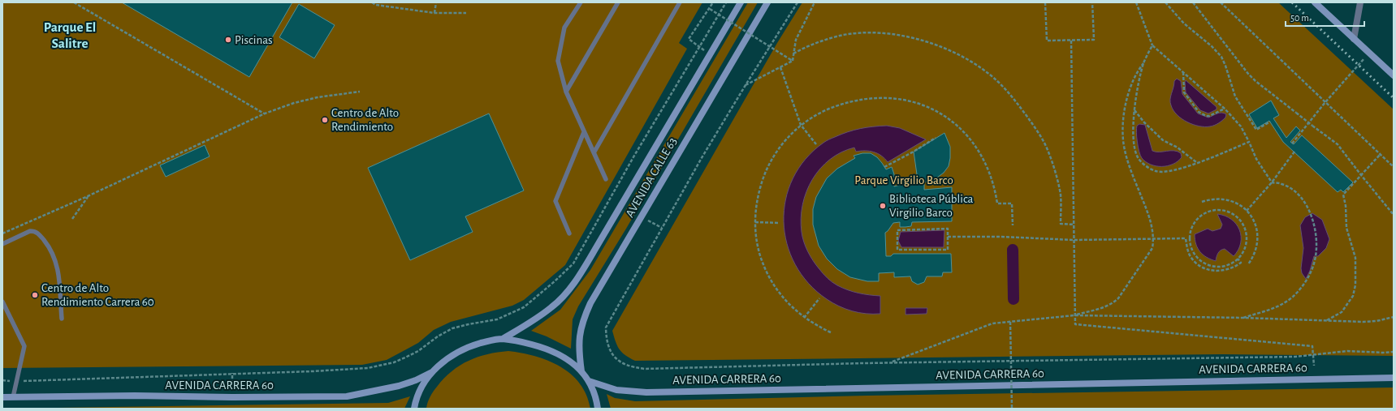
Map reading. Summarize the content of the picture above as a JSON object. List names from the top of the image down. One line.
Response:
{"streets":{"main road":["AVENIDA CALLE 63","AVENIDA CARRERA 60"]},"districts":["Parque El Salitre"],"parks":["Parque Virgilio Barco"],"places":["Piscinas","Centro de Alto Rendimiento","Biblioteca Pública Virgilio Barco","Centro de Alto Rendimiento Carrera 60"],"scale_bar":"50 m"}
